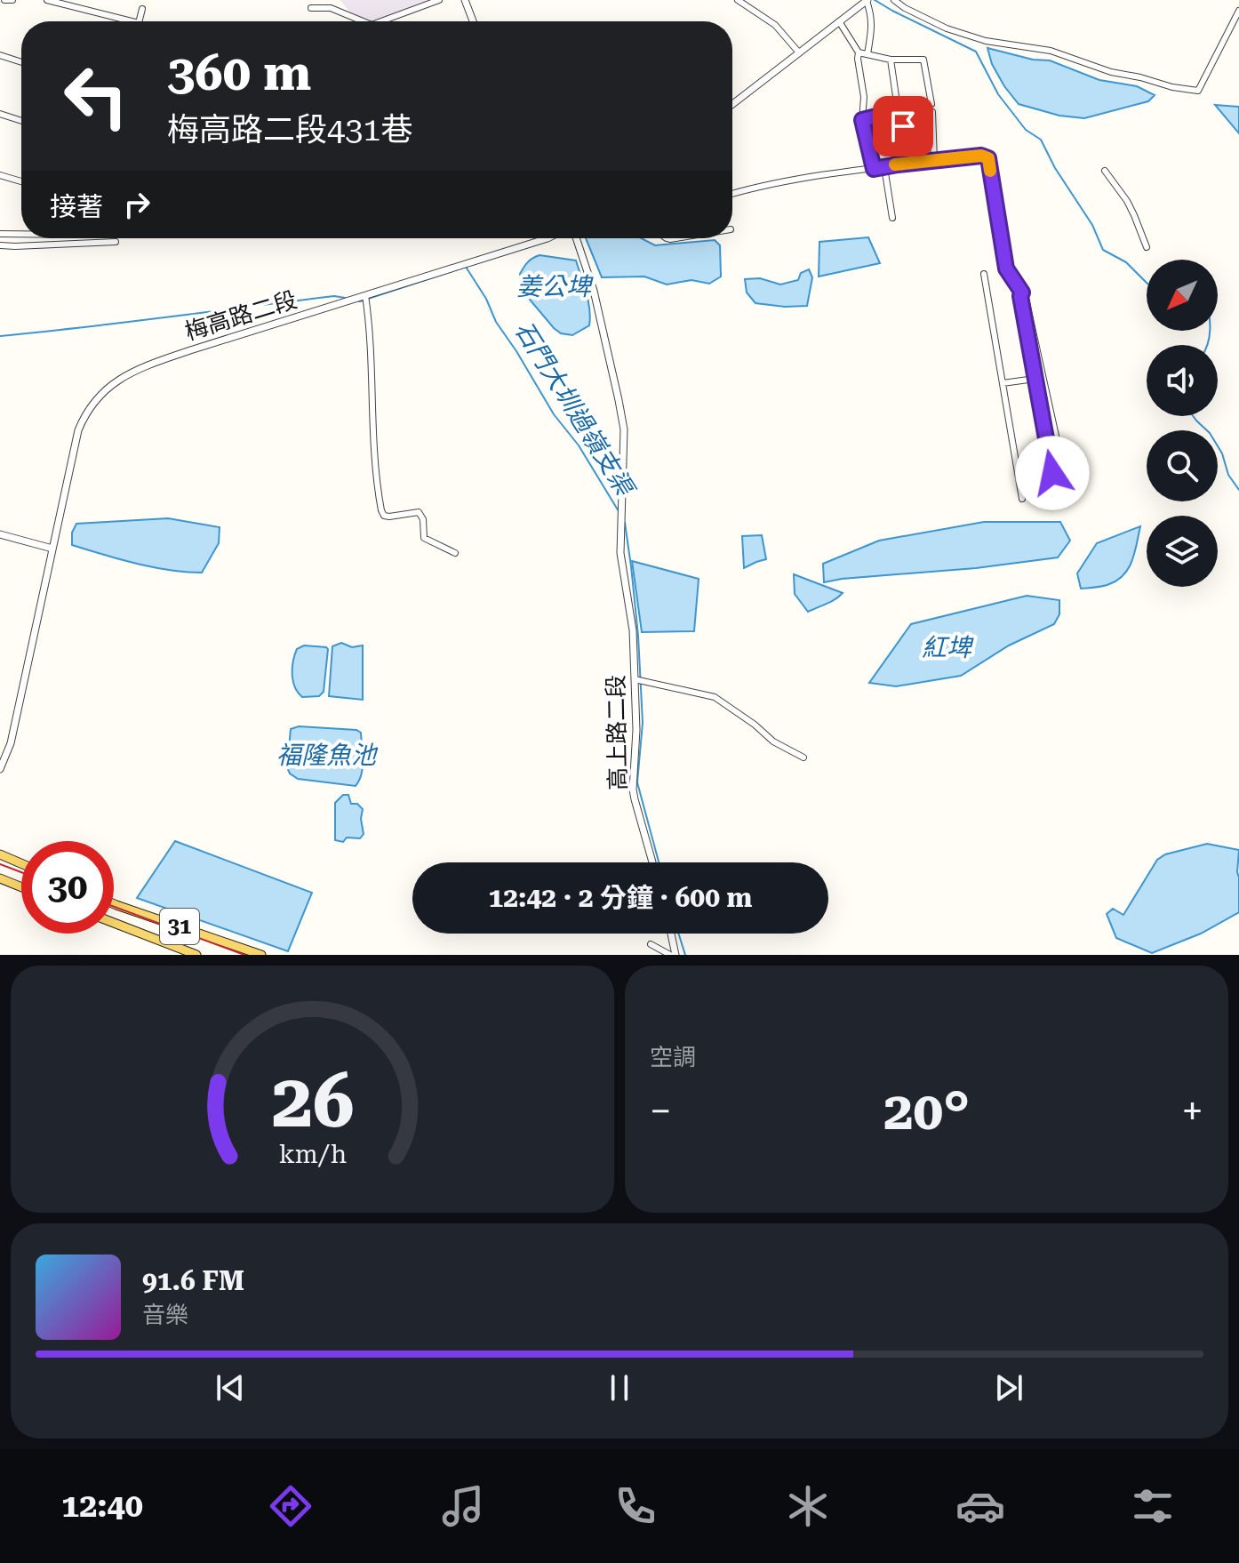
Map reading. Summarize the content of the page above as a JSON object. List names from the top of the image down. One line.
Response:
{"streets":{"main road":["31"],"street":["梅高路二段","高上路二段"]},"water":["姜公埤","石門大圳過嶺支渠","紅埤","福隆魚池"],"north":"bottom left","page":{"turn":["360 m","梅高路二段431巷"],"then":"接著","limit":"30","trip":"12:42 · 2 分鐘 · 600 m","tile":"空調","heat":["−","20°","+"],"song":["91.6 FM","音樂"],"tabs":"12:40","gauge":["26","km/h"]}}
